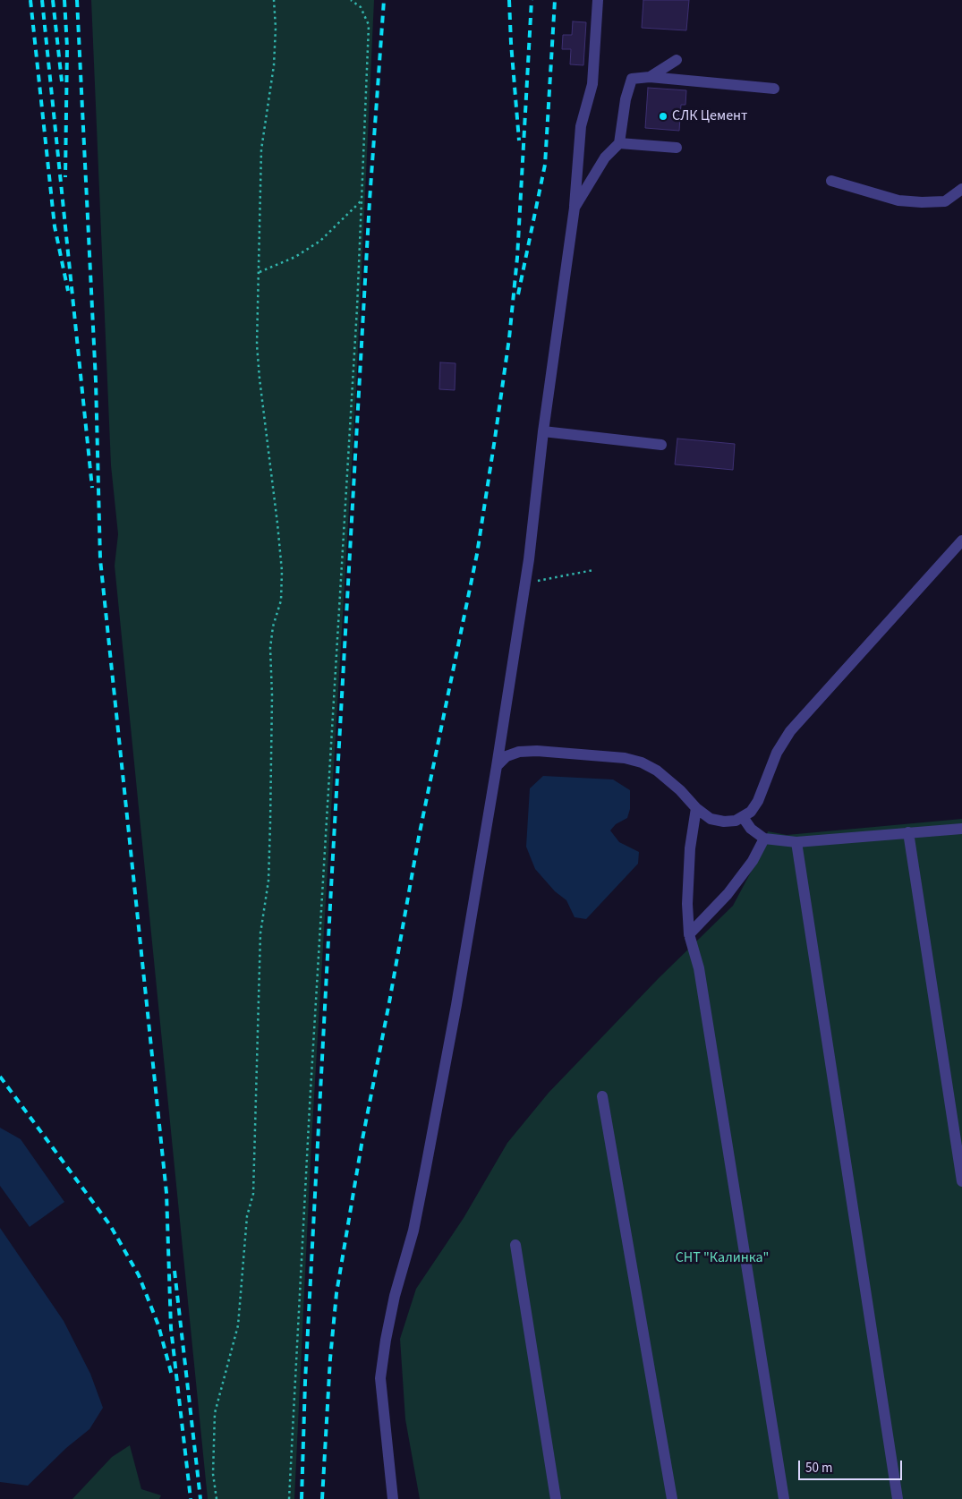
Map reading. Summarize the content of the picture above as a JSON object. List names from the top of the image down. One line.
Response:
{"parks":["СНТ \"Калинка\""],"places":["СЛК Цемент"],"scale_bar":"50 m"}
